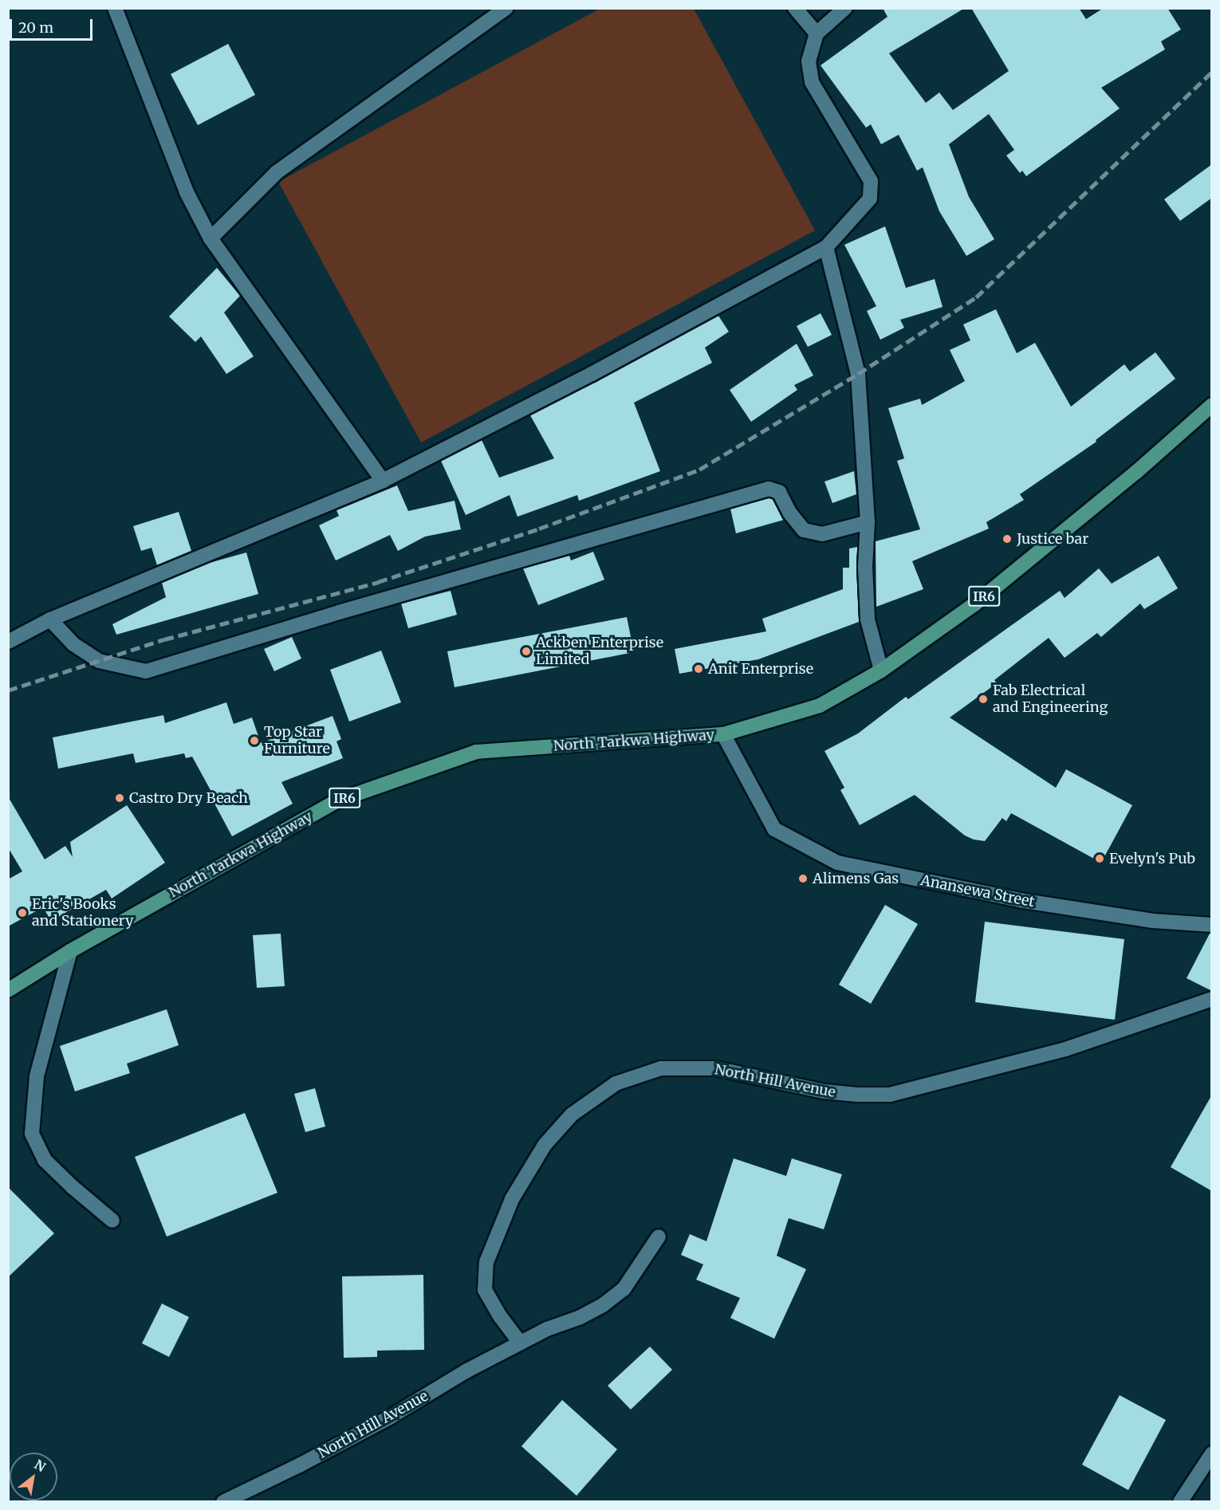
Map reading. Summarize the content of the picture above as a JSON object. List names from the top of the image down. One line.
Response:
{"streets":{"main road":["IR6","North Tarkwa Highway"],"street":["Anansewa Street","North Hill Avenue"]},"crossings":[["North Tarkwa Highway","Anansewa Street"]],"places":["Justice bar","Ackben Enterprise Limited","Anit Enterprise","Fab Electrical and Engineering","Top Star Furniture","Castro Dry Beach","Evelyn's Pub","Alimens Gas","Eric's Books and Stationery"],"scale_bar":"20 m","north":"top right"}
